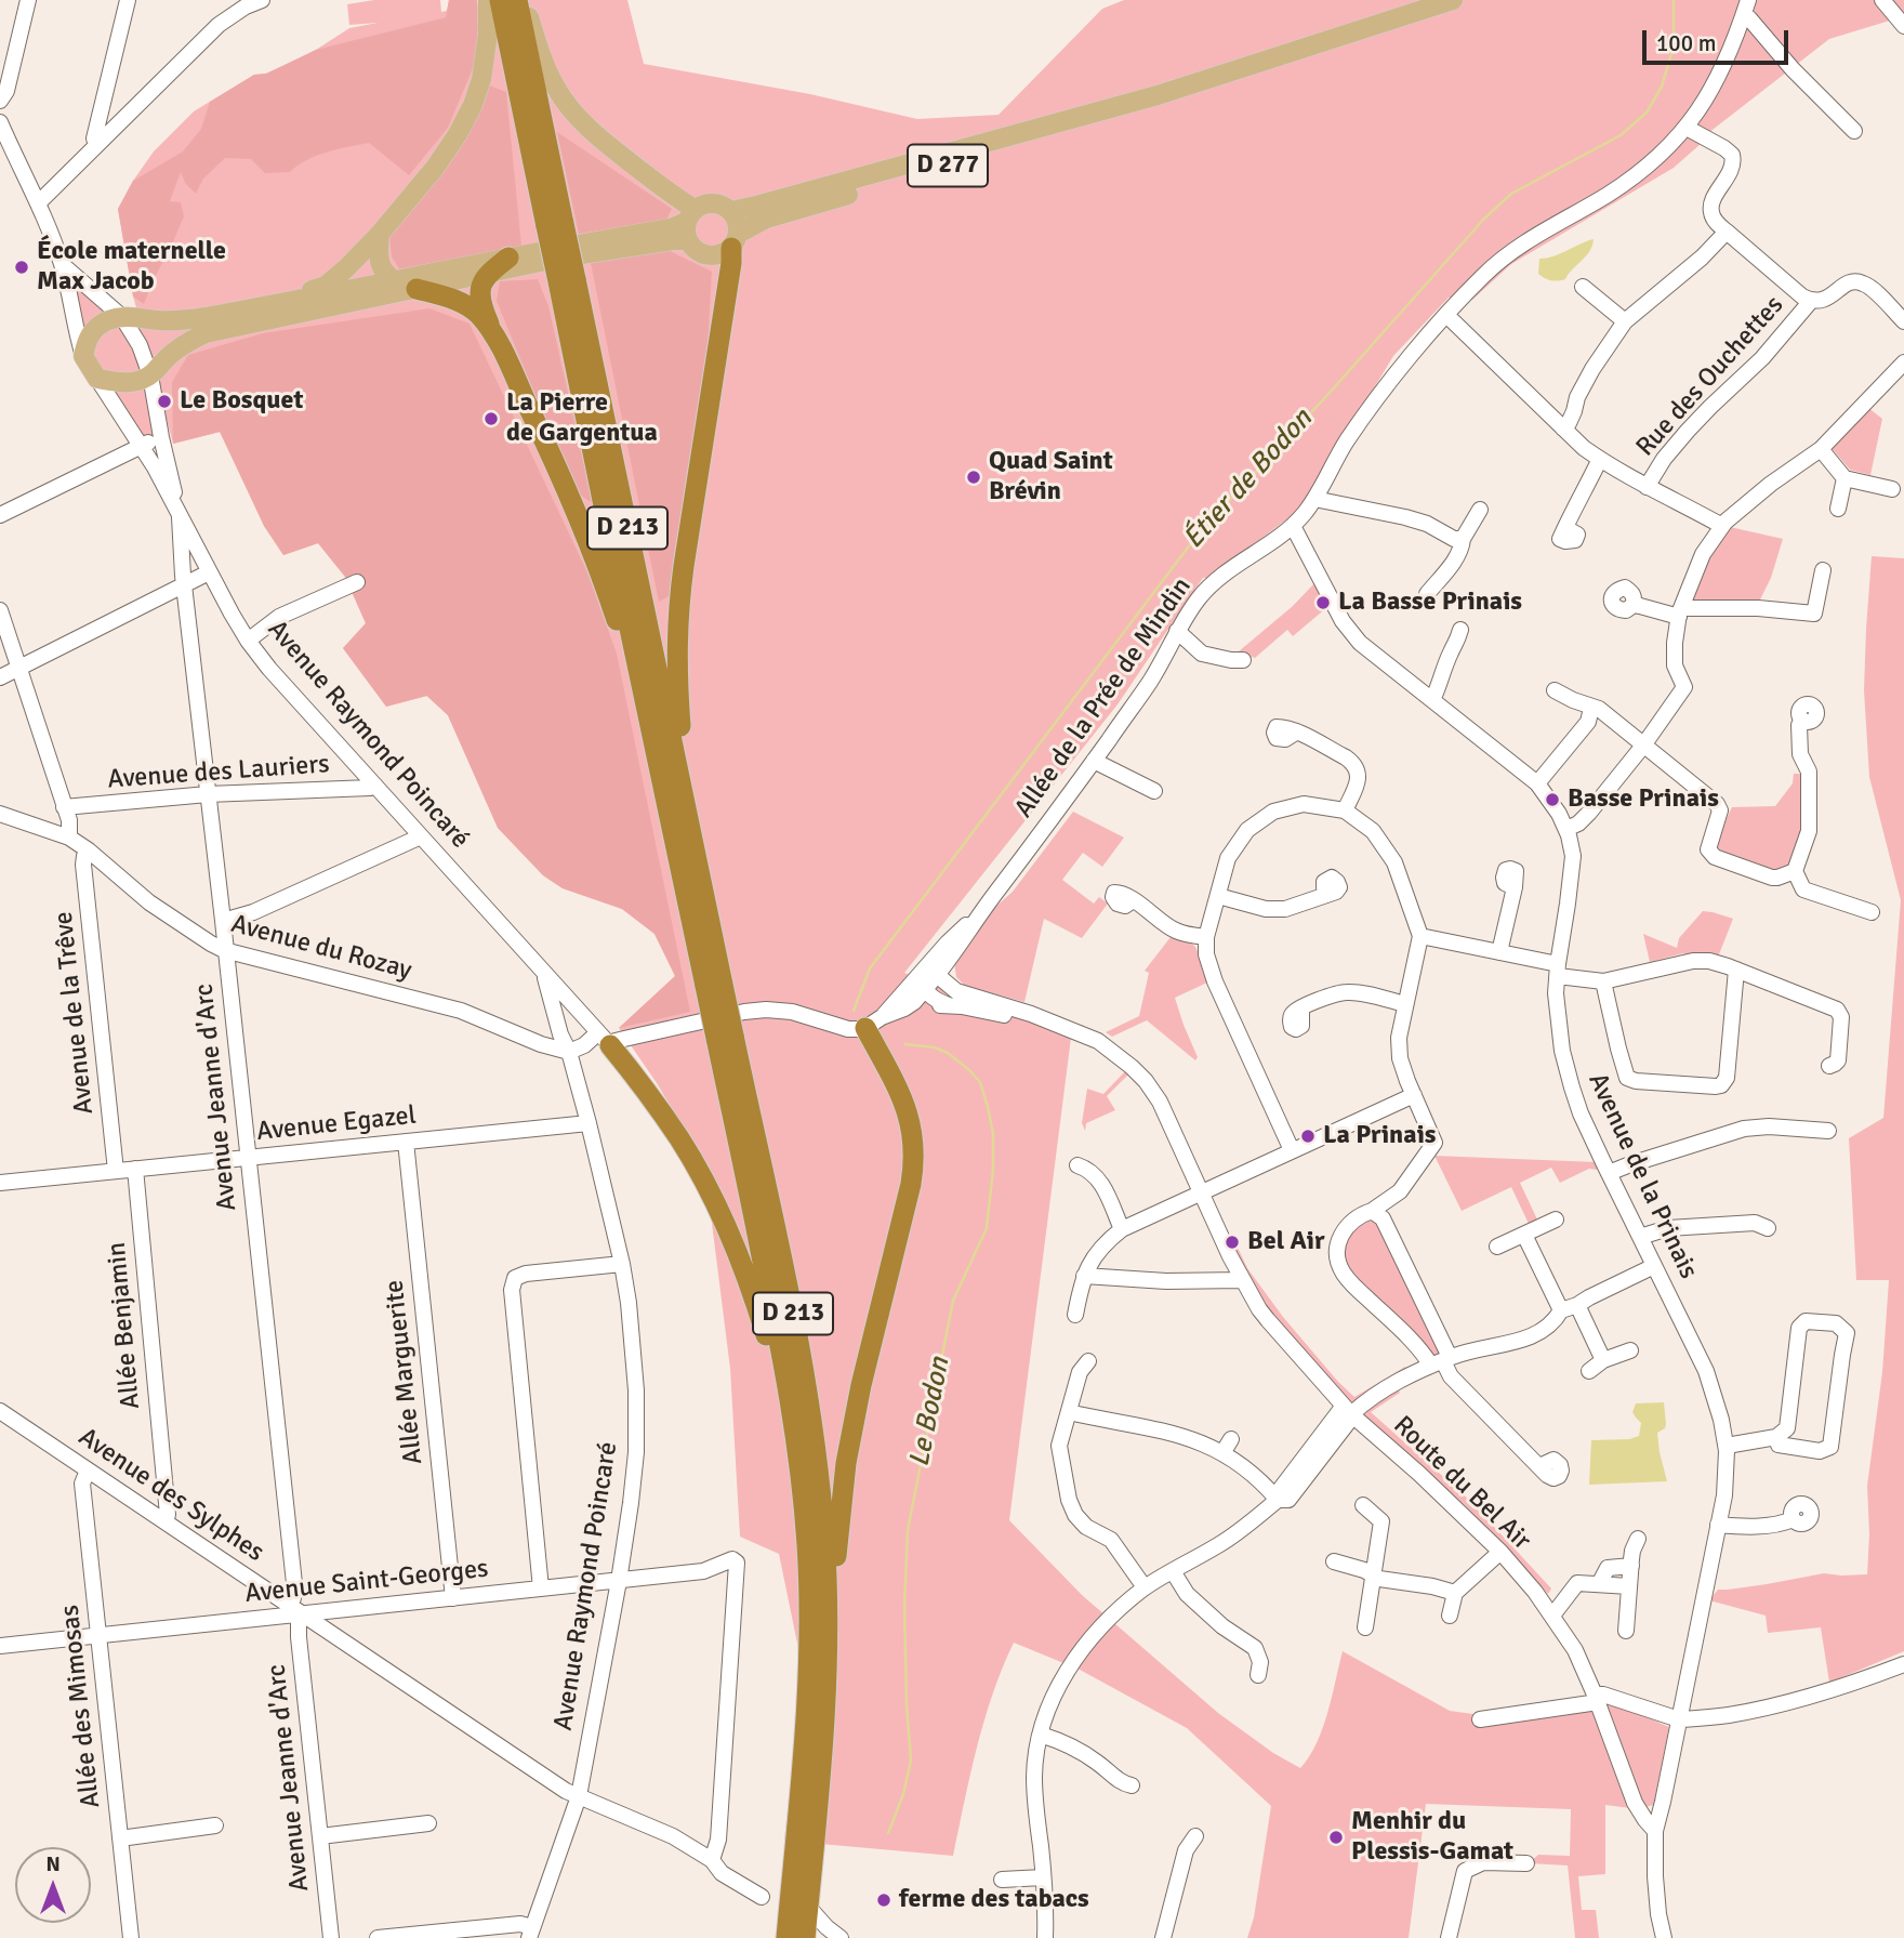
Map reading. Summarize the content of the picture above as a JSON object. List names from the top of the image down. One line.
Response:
{"streets":{"highway":["D 213"],"main road":["D 277","Avenue Raymond Poincaré"],"street":["Rue des Ouchettes","Allée de la Prée de Mindin","Avenue des Lauriers","Avenue du Rozay","Avenue de la Trêve","Avenue Jeanne d'Arc","Avenue Egazel","Avenue de la Prinais","Allée Benjamin","Allée Marguerite","Route du Bel Air","Avenue des Sylphes","Avenue Saint-Georges","Allée des Mimosas"]},"crossings":[["Allée de la Prée de Mindin","Avenue de la Prinais"],["Avenue Raymond Poincaré","Avenue des Lauriers"],["Avenue Raymond Poincaré","Avenue du Rozay"],["Avenue Raymond Poincaré","Avenue Jeanne d'Arc"],["Avenue Raymond Poincaré","Avenue Egazel"],["Avenue Raymond Poincaré","Avenue des Sylphes"],["Avenue Raymond Poincaré","Avenue Saint-Georges"],["Avenue des Lauriers","Avenue Jeanne d'Arc"],["Avenue du Rozay","Avenue de la Trêve"],["Avenue du Rozay","Avenue Jeanne d'Arc"],["Avenue de la Trêve","Avenue Egazel"],["Avenue Jeanne d'Arc","Avenue Egazel"],["Avenue Jeanne d'Arc","Avenue des Sylphes"],["Avenue Jeanne d'Arc","Avenue Saint-Georges"],["Avenue Egazel","Allée Benjamin"],["Avenue Egazel","Allée Marguerite"],["Avenue de la Prinais","Route du Bel Air"],["Allée Benjamin","Avenue des Sylphes"],["Allée Marguerite","Avenue Saint-Georges"],["Avenue des Sylphes","Avenue Saint-Georges"],["Avenue des Sylphes","Allée des Mimosas"],["Avenue Saint-Georges","Allée des Mimosas"]],"water":["Étier de Bodon","Le Bodon"],"places":["École maternelle Max Jacob","Le Bosquet","La Pierre de Gargentua","Quad Saint Brévin","La Basse Prinais","Basse Prinais","La Prinais","Bel Air","Menhir du Plessis-Gamat","ferme des tabacs"],"scale_bar":"100 m","north":"top"}
